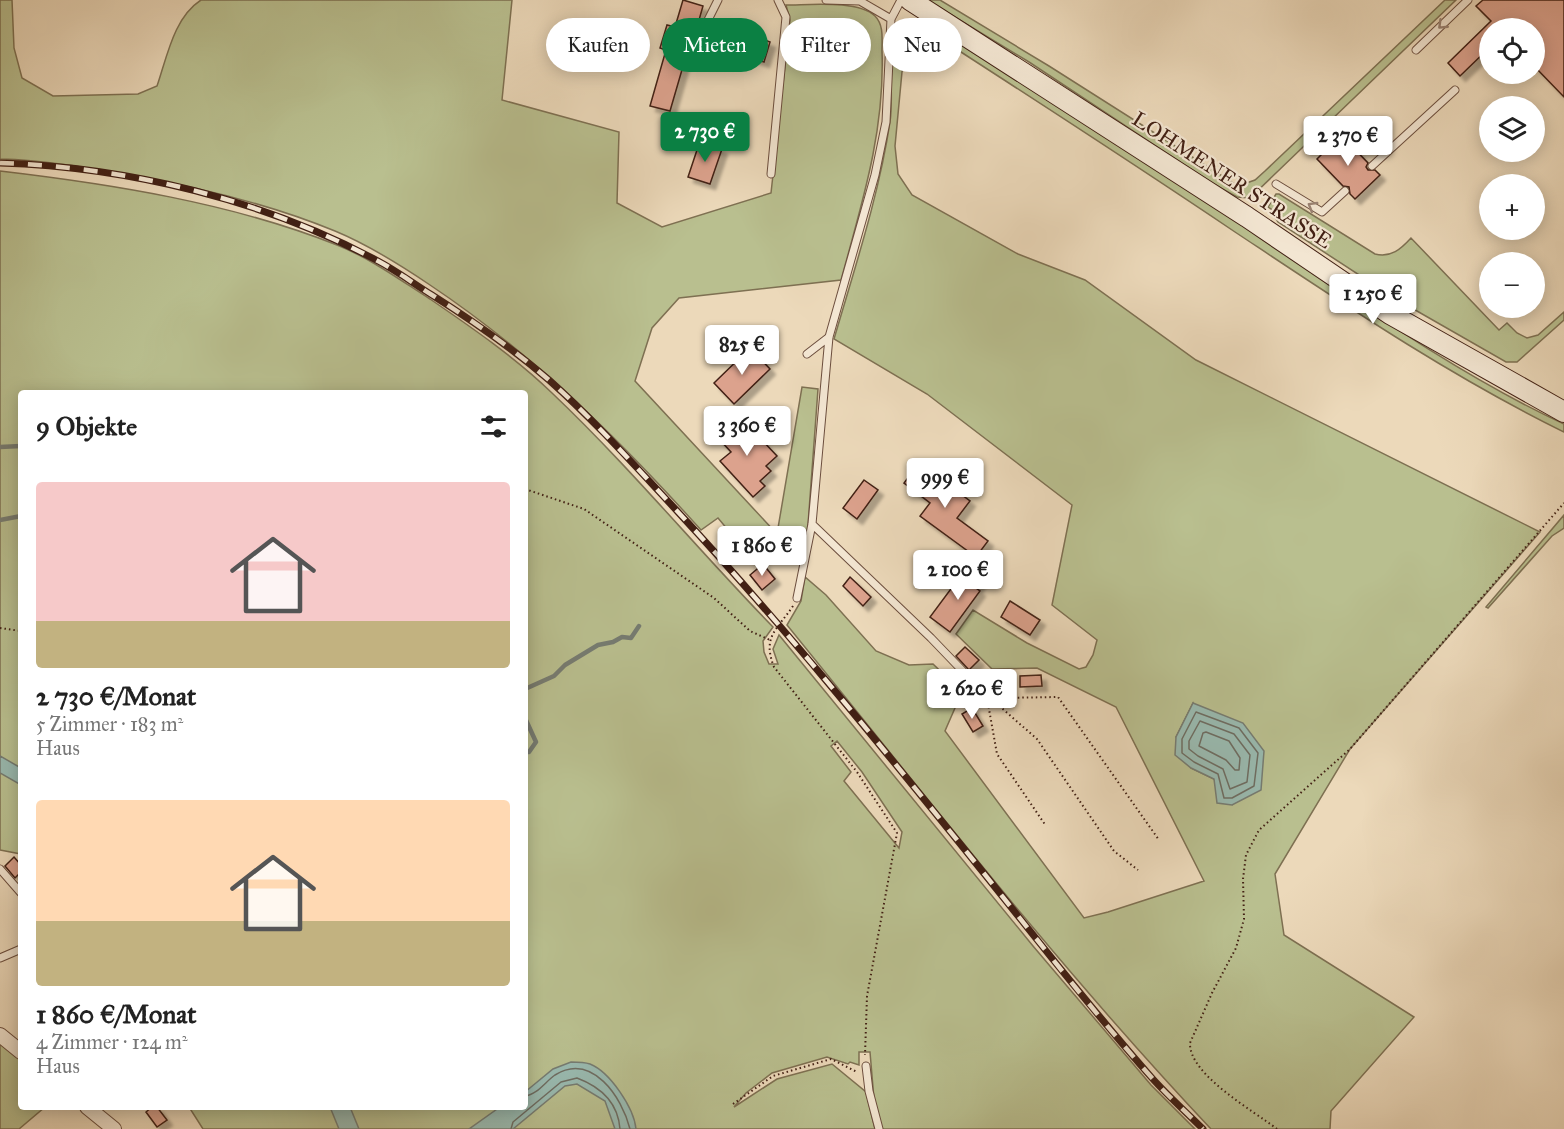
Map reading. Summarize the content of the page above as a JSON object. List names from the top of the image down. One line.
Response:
{"streets":{"main road":["LOHMENER STRASSE"]},"page":{"map_buttons":["+","−"],"chip":["Kaufen","Mieten","Filter","Neu"],"price":["2 730 €","2 370 €","1 250 €","825 €","3 360 €","999 €","1 860 €","2 100 €","2 620 €"],"heading":"9 Objekte","list":[{"name":"2 730 €/Monat","note":"5 Zimmer · 183 m² · Haus"},{"name":"1 860 €/Monat","note":"4 Zimmer · 124 m² · Haus"}]}}
